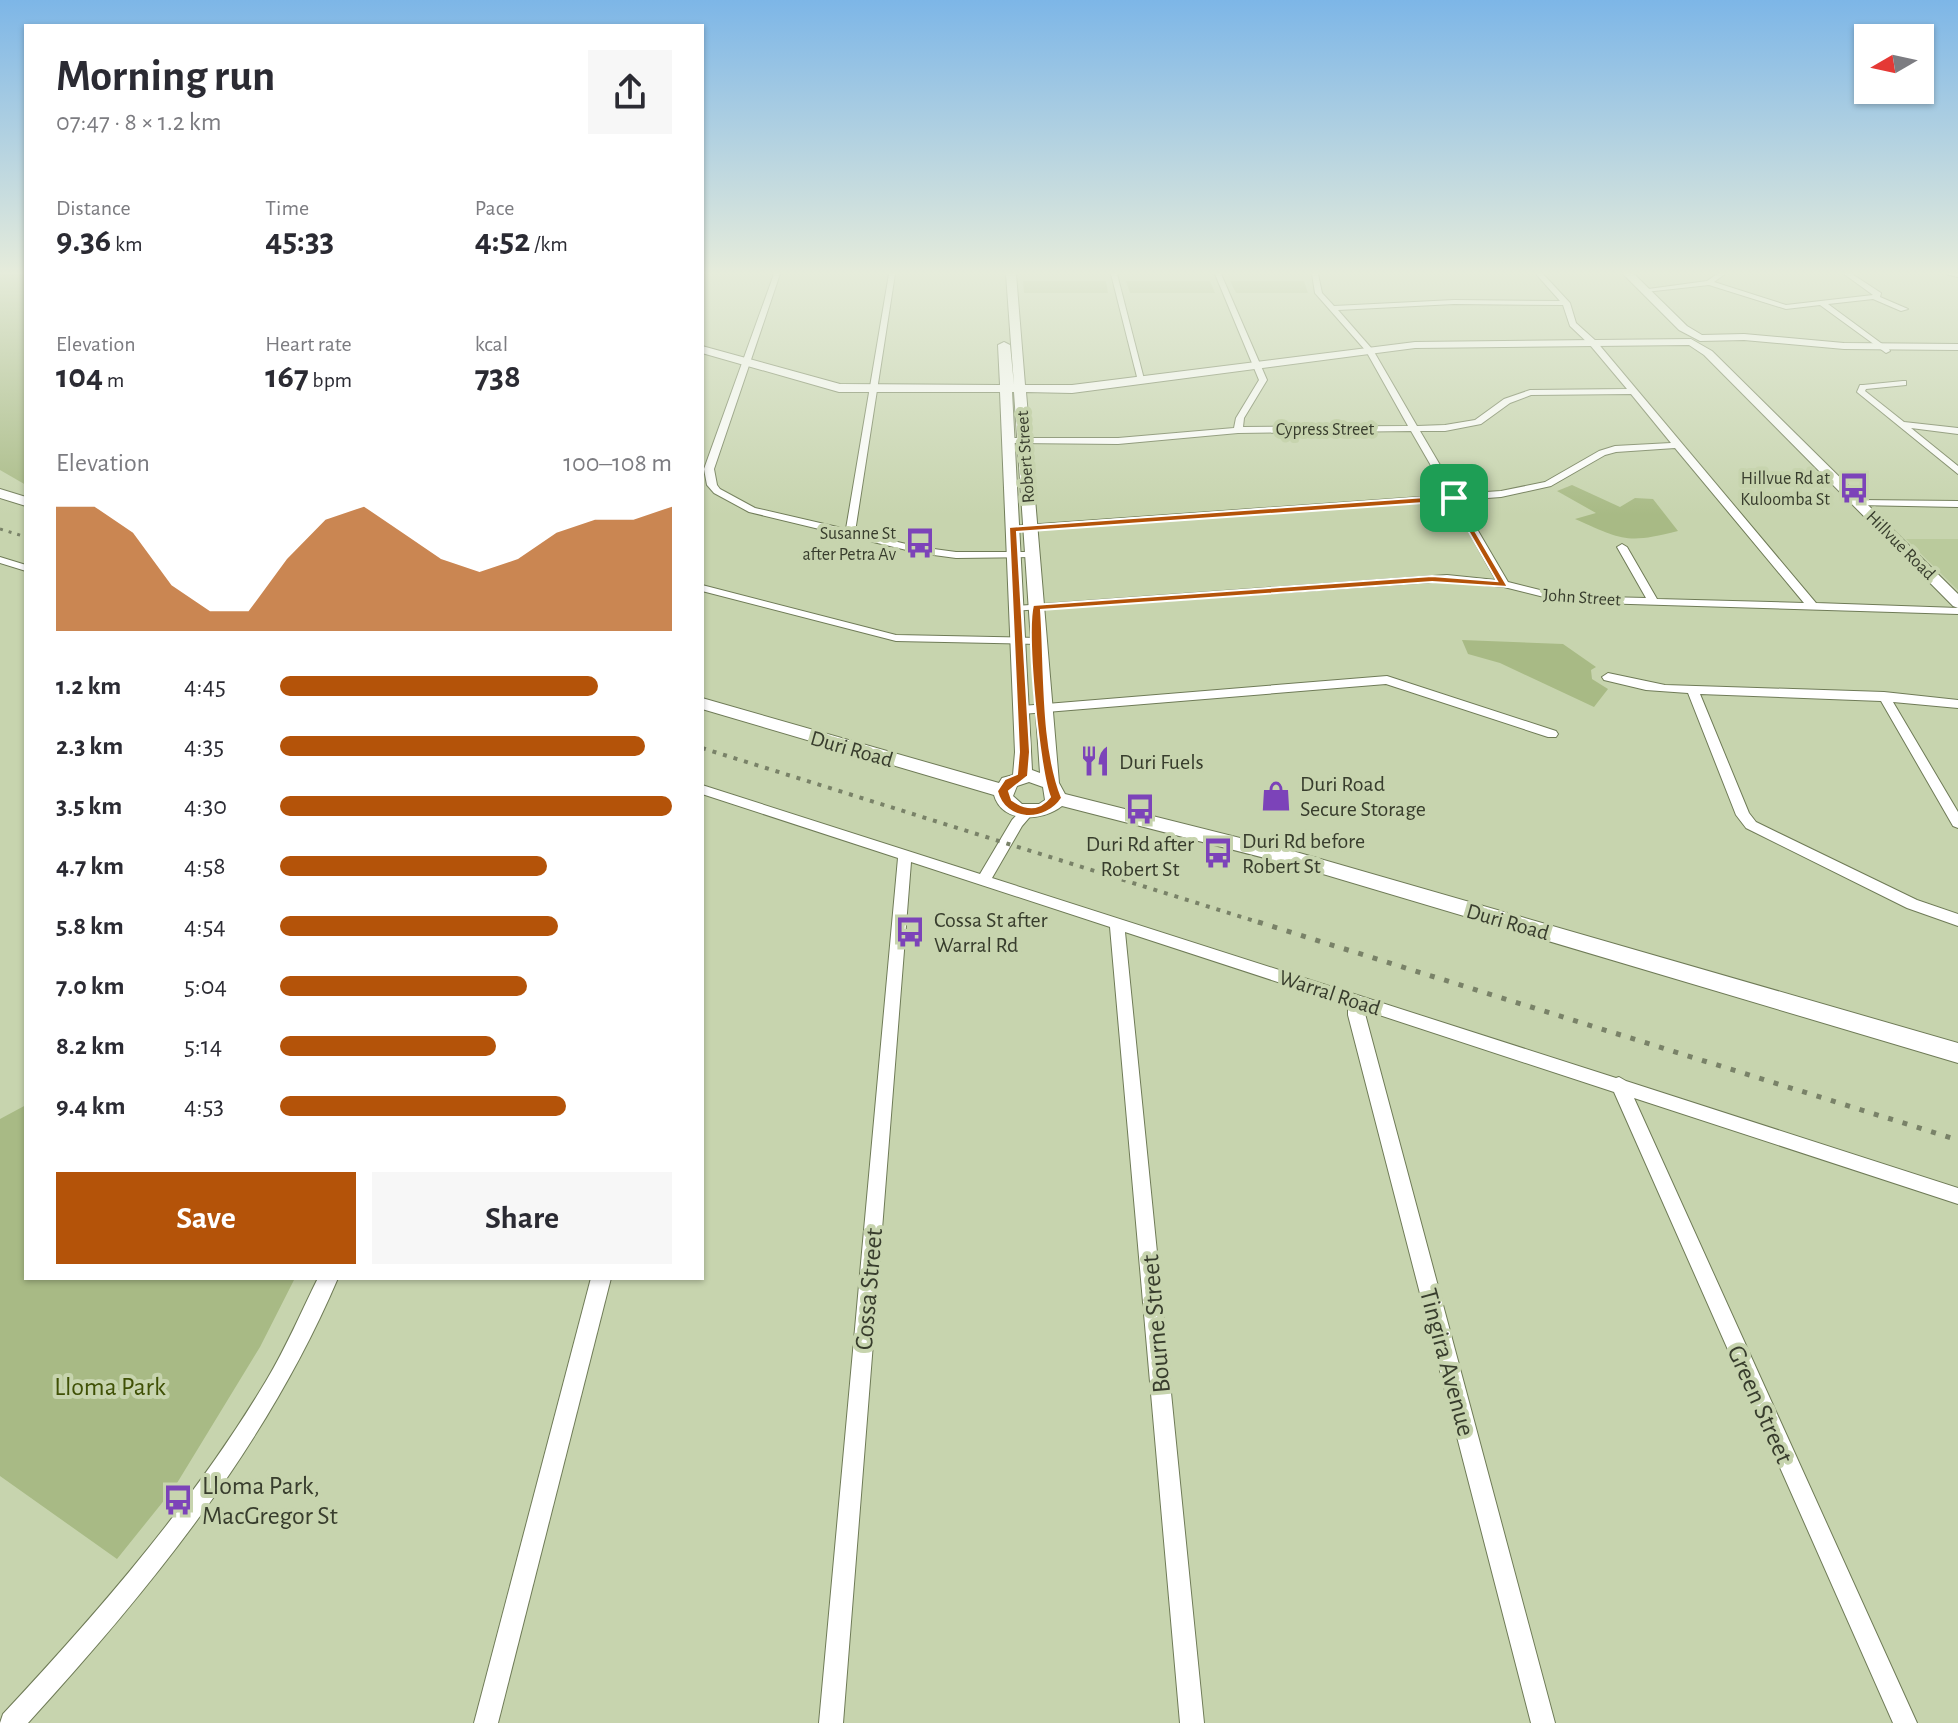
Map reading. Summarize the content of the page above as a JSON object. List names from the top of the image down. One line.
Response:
{"streets":{"street":["Cypress Street","Robert Street","Hillvue Road","John Street","Duri Road","Warral Road","Cossa Street","Bourne Street","Tingira Avenue","Green Street"]},"crossings":[["Cypress Street","Robert Street"],["Robert Street","John Street"],["Robert Street","Duri Road"],["Warral Road","Cossa Street"],["Warral Road","Bourne Street"],["Warral Road","Tingira Avenue"],["Warral Road","Green Street"]],"parks":["Lloma Park"],"places":{"bus stop":["Hillvue Rd at Kuloomba St","Susanne St after Petra Av","Duri Rd after Robert St","Duri Rd before Robert St","Cossa St after Warral Rd","Lloma Park, MacGregor St"],"restaurant":["Duri Fuels"],"shop":["Duri Road Secure Storage"]},"north":"left","page":{"heading":["Morning run","07:47 · 8 × 1.2 km"],"stats":[["Distance","9.36 km"],["Time","45:33"],["Pace","4:52 /km"],["Elevation","104 m"],["Heart rate","167 bpm"],["kcal","738"]],"chart":["Elevation","100–108 m"],"list":[{"name":"1.2 km","note":"4:45"},{"name":"2.3 km","note":"4:35"},{"name":"3.5 km","note":"4:30"},{"name":"4.7 km","note":"4:58"},{"name":"5.8 km","note":"4:54"},{"name":"7.0 km","note":"5:04"},{"name":"8.2 km","note":"5:14"},{"name":"9.4 km","note":"4:53"}],"buttons":["Save","Share"]}}
